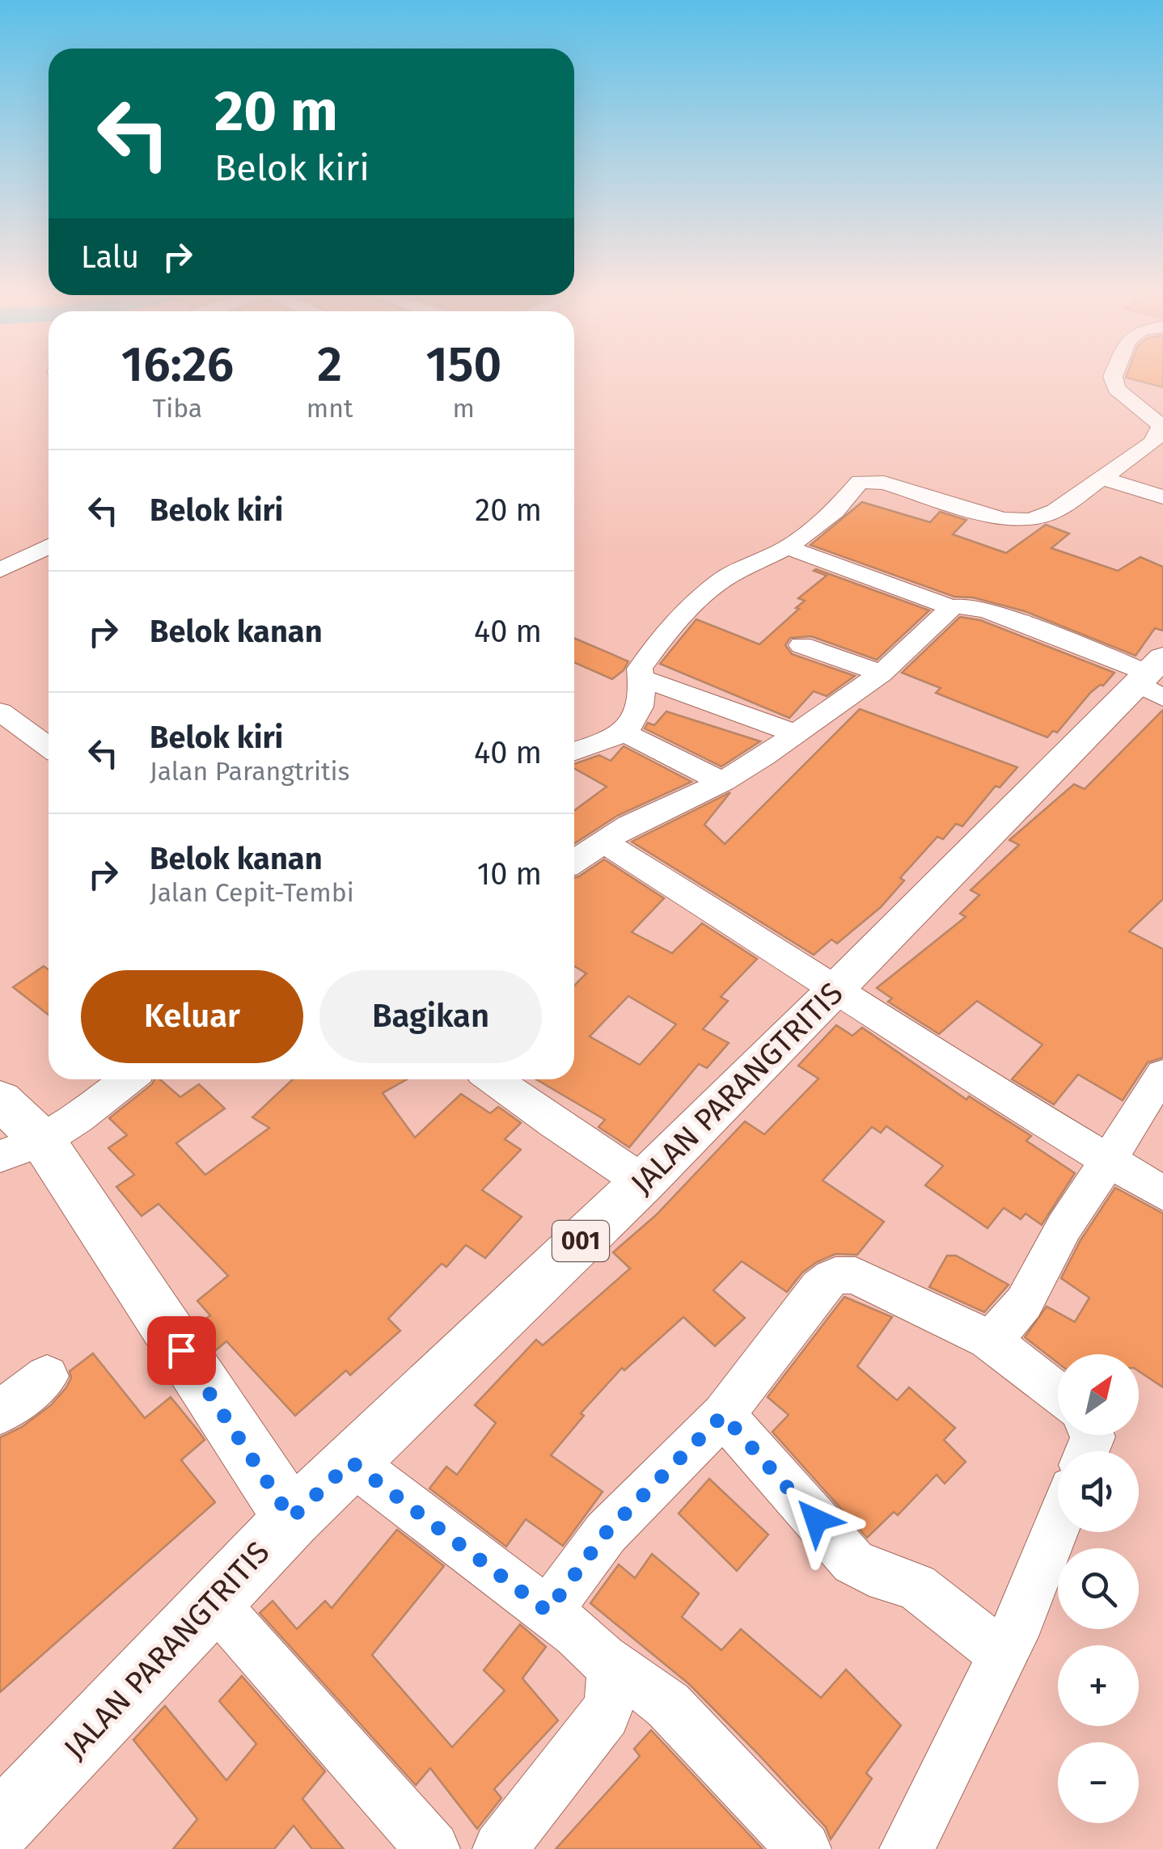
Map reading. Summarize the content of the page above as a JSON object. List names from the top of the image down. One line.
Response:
{"streets":{"main road":["JALAN PARANGTRITIS","001"]},"north":"top right","page":{"turn":["20 m","Belok kiri"],"then":"Lalu","eta":["16:26","Tiba","2","mnt","150","m"],"list":[{"name":"Belok kiri","value":"20 m"},{"name":"Belok kanan","value":"40 m"},{"name":"Belok kiri","note":"Jalan Parangtritis","value":"40 m"},{"name":"Belok kanan","note":"Jalan Cepit-Tembi","value":"10 m"}],"buttons":["Keluar","Bagikan"],"map_buttons":["+","−"]}}
